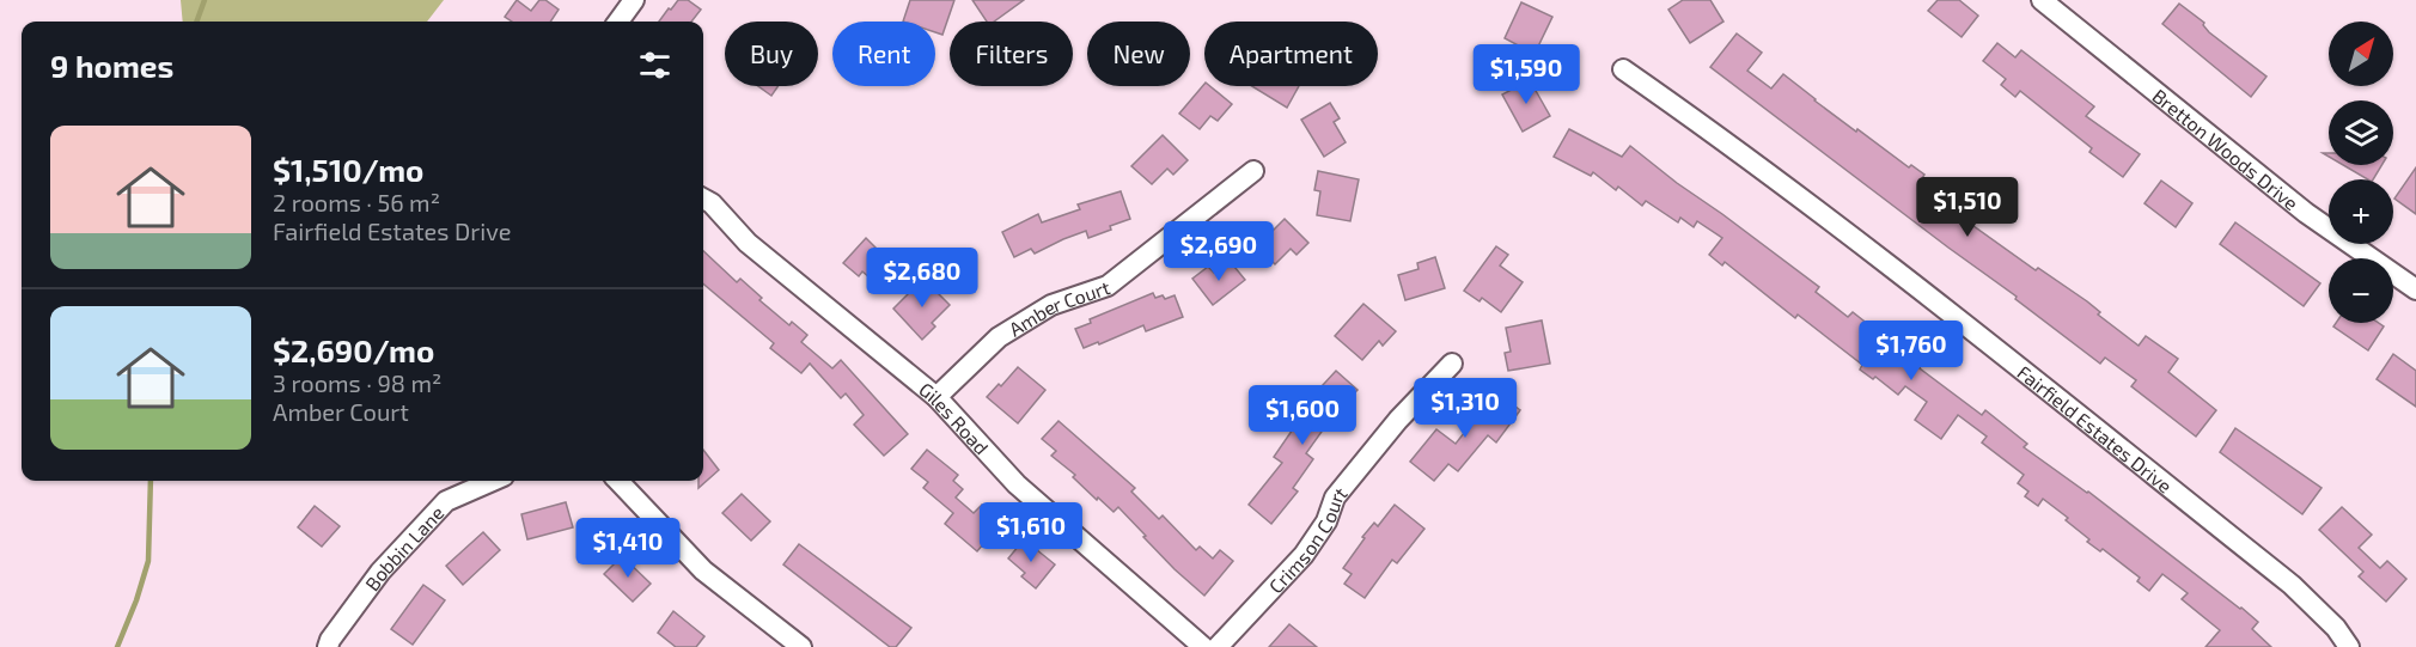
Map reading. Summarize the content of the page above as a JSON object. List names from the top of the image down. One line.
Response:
{"streets":{"street":["Bretton Woods Drive","Amber Court","Giles Road","Fairfield Estates Drive","Crimson Court","Bobbin Lane"]},"crossings":[["Amber Court","Giles Road"]],"north":"top right","page":{"map_buttons":["+","−"],"chip":["Buy","Rent","Filters","New","Apartment"],"heading":"9 homes","price":["$1,590","$1,510","$2,690","$2,680","$1,760","$1,310","$1,600","$1,610","$1,410"],"list":[{"name":"$1,510/mo","note":"2 rooms · 56 m² · Fairfield Estates Drive"},{"name":"$2,690/mo","note":"3 rooms · 98 m² · Amber Court"}]}}
